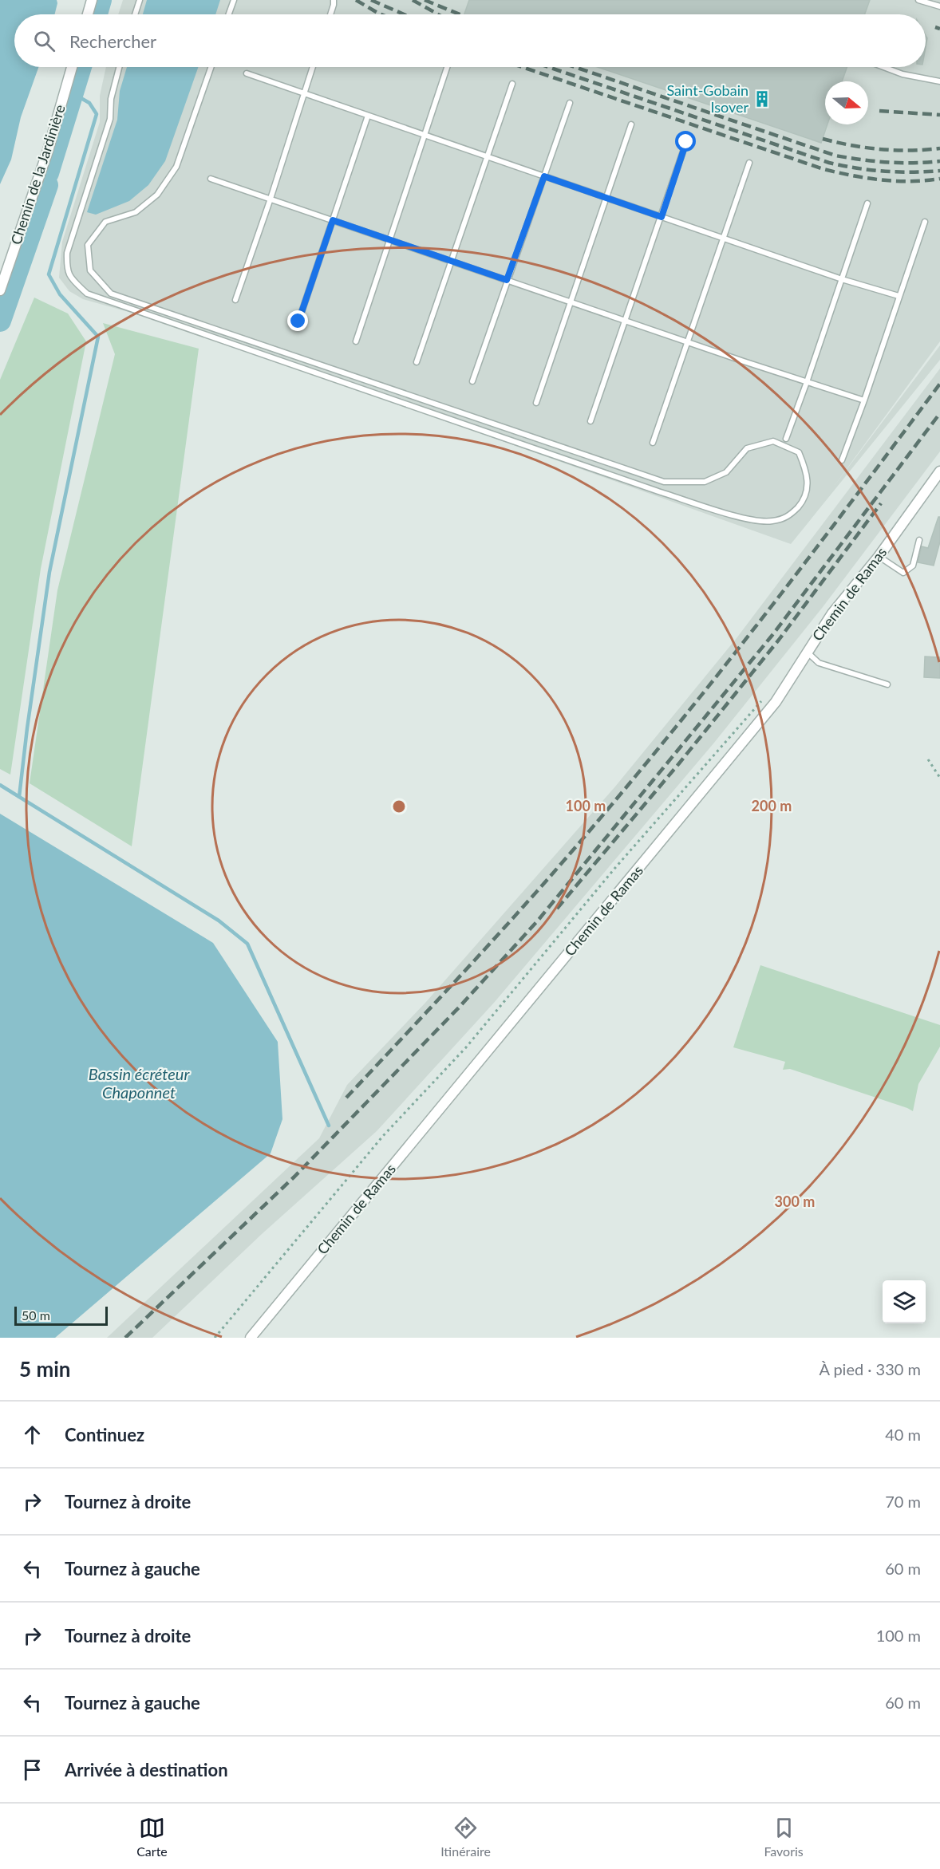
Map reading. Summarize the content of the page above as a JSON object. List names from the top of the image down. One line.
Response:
{"streets":{"street":["Chemin de la Jardinière","Chemin de Ramas"]},"water":["Bassin écréteur Chaponnet"],"places":{"building":["Saint-Gobain Isover"]},"scale_bar":"50 m","north":"right","page":{"search":"Rechercher","scale":"50 m","heading":["5 min","À pied · 330 m"],"list":[["Continuez","40 m"],["Tournez à droite","70 m"],["Tournez à gauche","60 m"],["Tournez à droite","100 m"],["Tournez à gauche","60 m"],"Arrivée à destination"],"nav":["Carte","Itinéraire","Favoris"]},"rings":["100 m","200 m","300 m"]}
